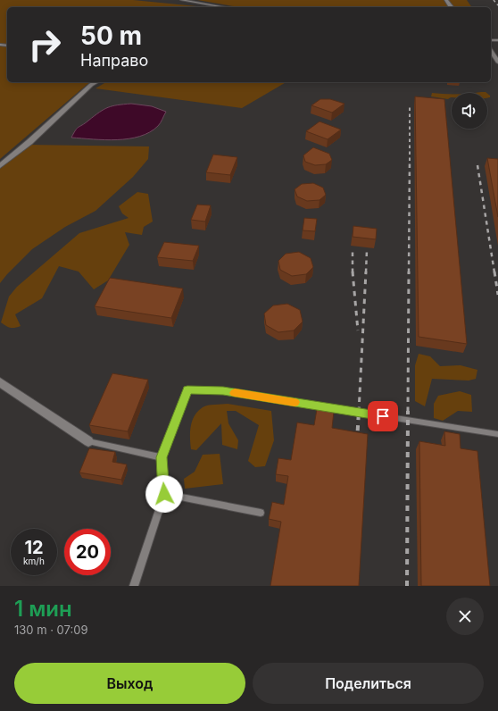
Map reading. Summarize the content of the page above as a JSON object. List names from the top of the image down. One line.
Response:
{"page":{"turn":["50 m","Направо"],"speed":"12 km/h","limit":"20","heading":["1 мин","130 m · 07:09"],"buttons":["Выход","Поделиться"]}}
